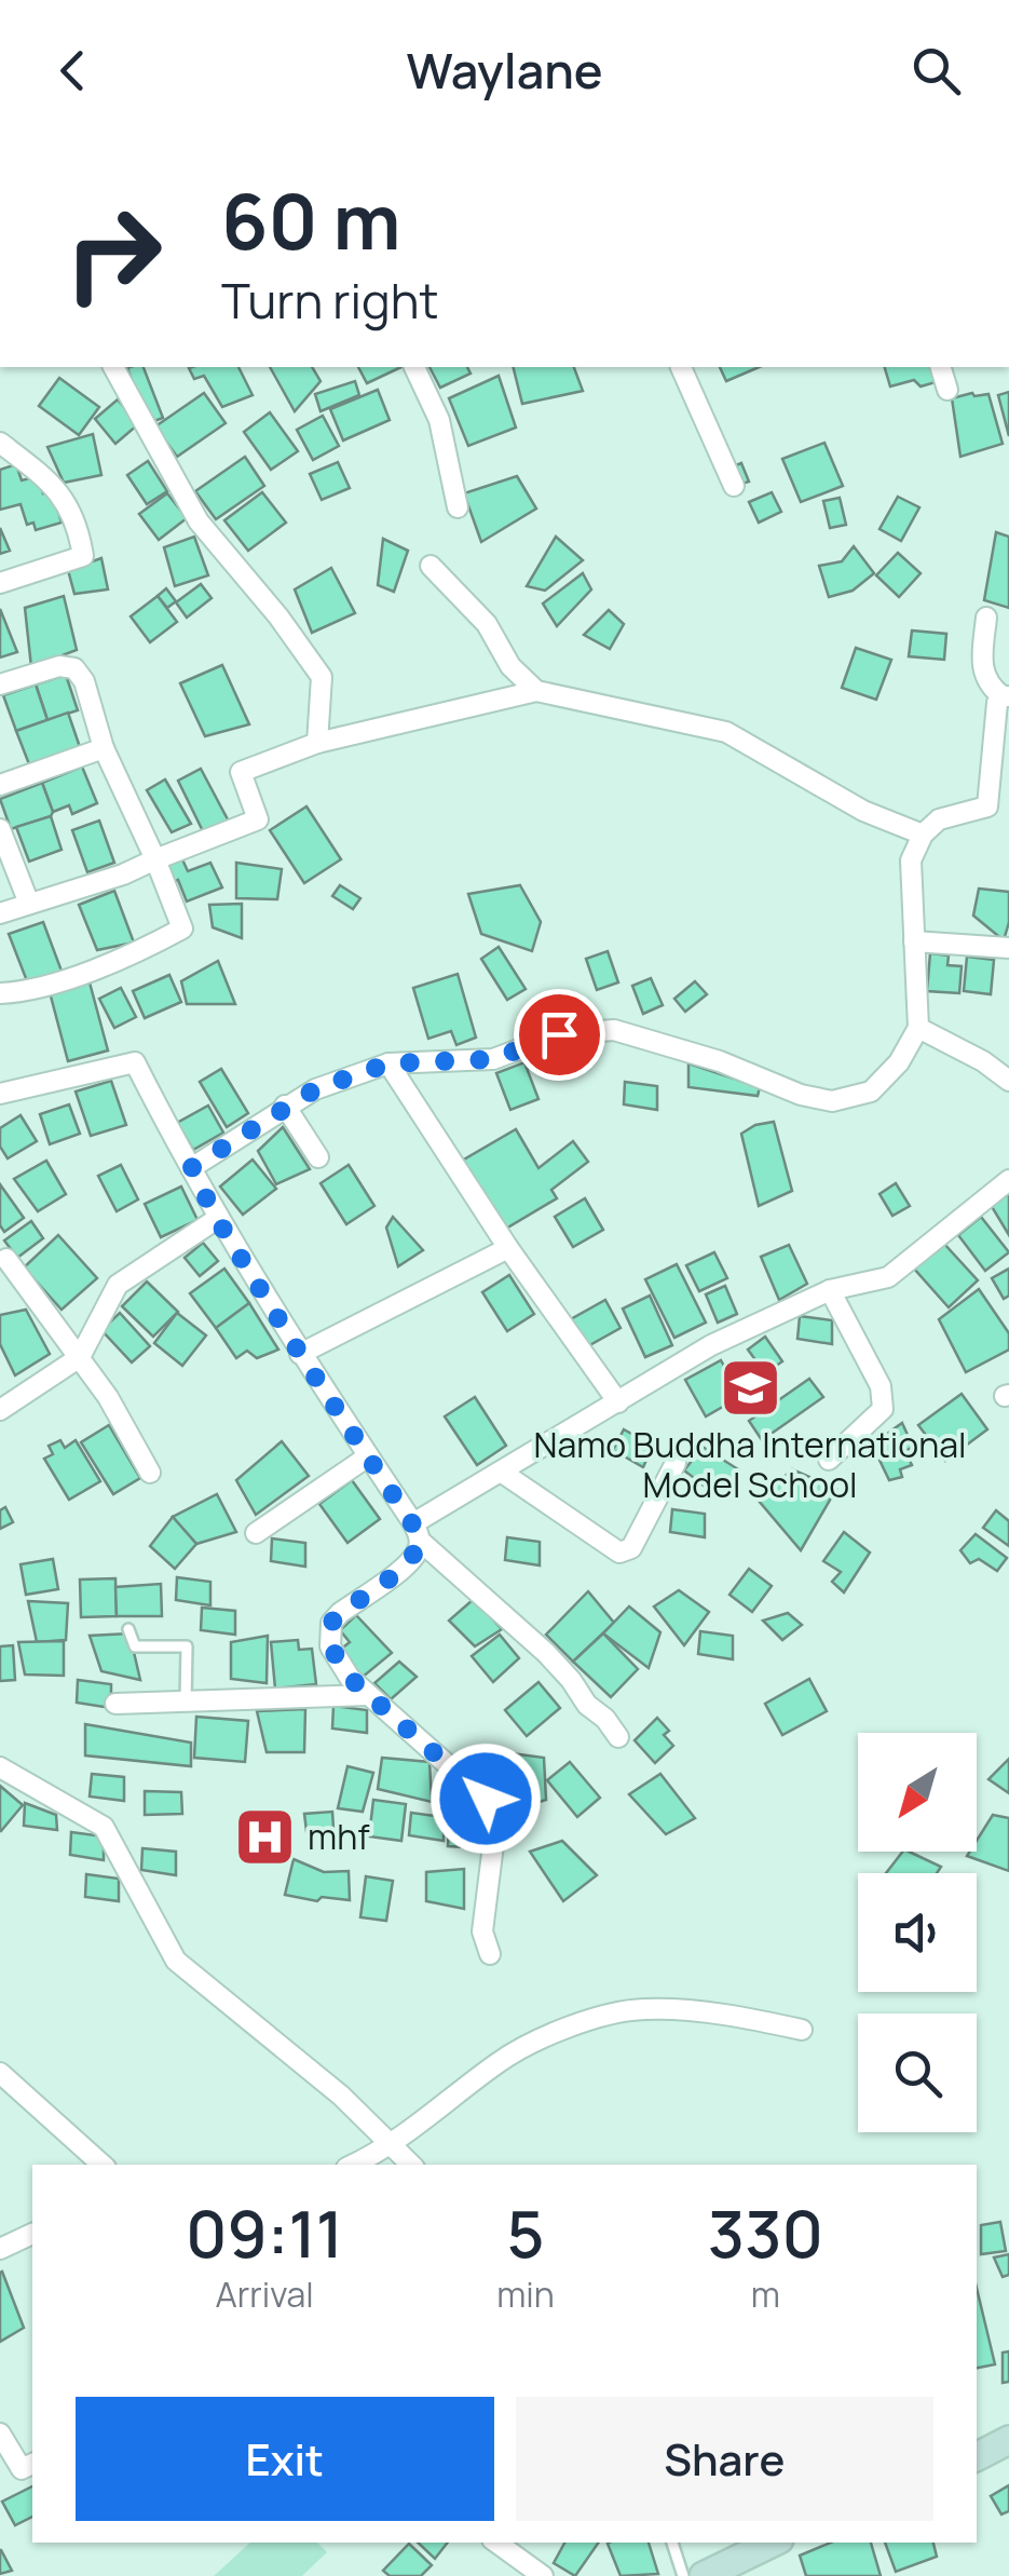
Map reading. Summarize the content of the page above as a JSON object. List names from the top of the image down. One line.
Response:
{"places":{"school or university":["Namo Buddha International Model School"],"hospital":["mhf"]},"north":"bottom left","page":{"header":"Waylane","turn":["60 m","Turn right"],"eta":["09:11","Arrival","5","min","330","m"],"buttons":["Exit","Share"]}}
